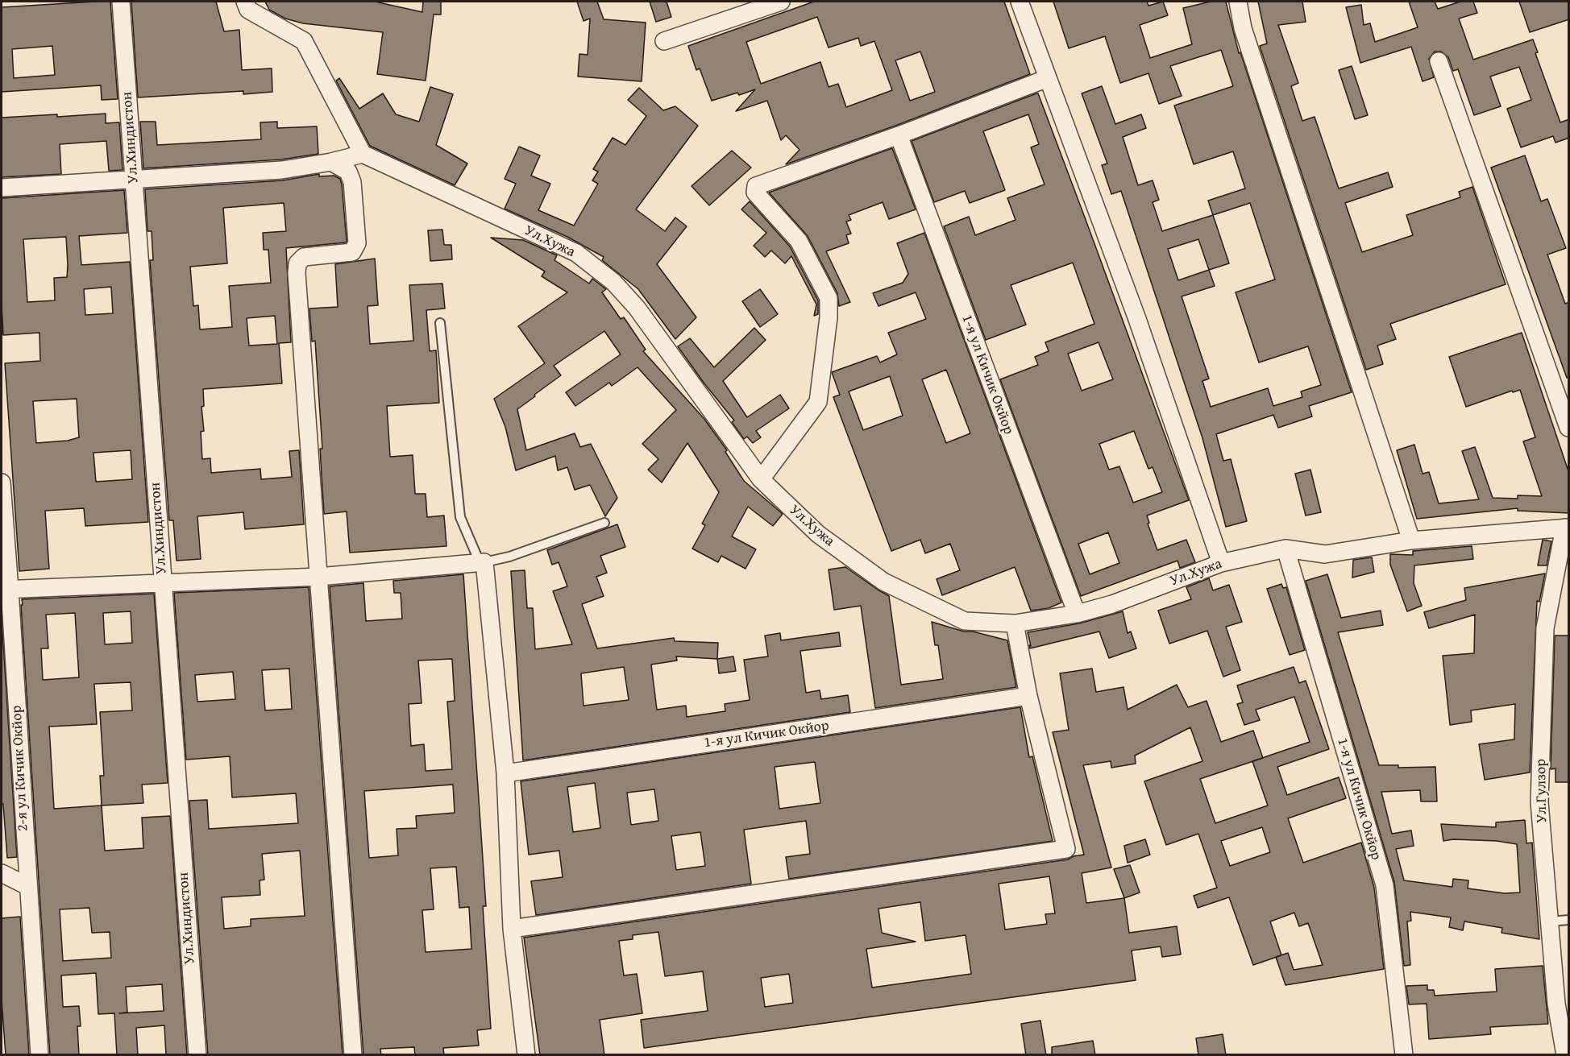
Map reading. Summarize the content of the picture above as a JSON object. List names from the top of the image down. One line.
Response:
{"streets":{"street":["Ул.Хиндистон","Ул.Хужа","1-я ул Кичик Окйор","2-я ул Кичик Окйор","Ул.Гулзор"]},"crossings":[["Ул.Хужа","1-я ул Кичик Окйор"],["Ул.Хужа","Ул.Гулзор"]]}
